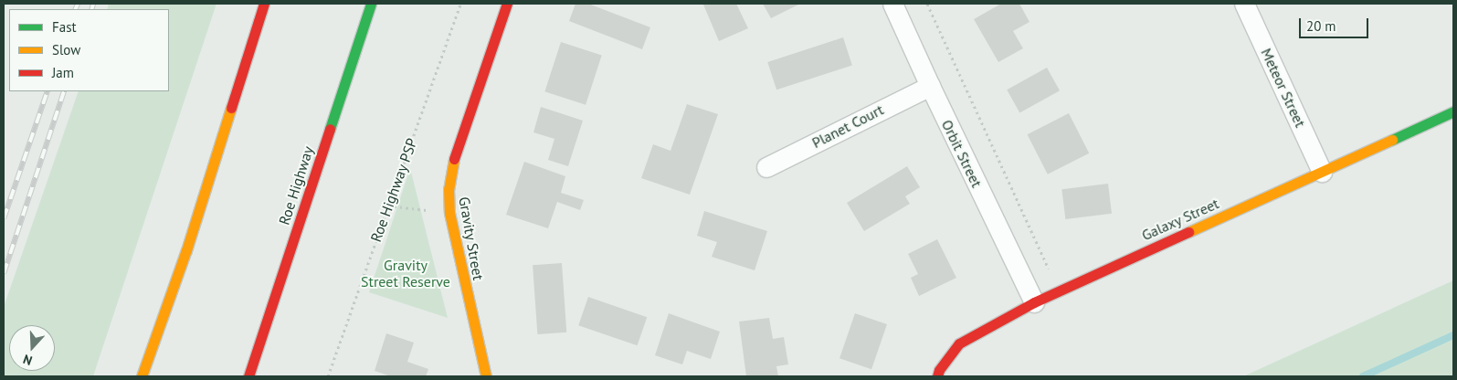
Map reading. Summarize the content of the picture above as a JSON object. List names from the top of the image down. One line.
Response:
{"streets":{"main road":["Roe Highway","Galaxy Street","Gravity Street"],"street":["Meteor Street","Planet Court","Orbit Street"],"path":["Roe Highway PSP"]},"crossings":[["Meteor Street","Galaxy Street"],["Planet Court","Orbit Street"],["Orbit Street","Galaxy Street"]],"parks":["Gravity Street Reserve"],"legend":["Fast","Slow","Jam"],"scale_bar":"20 m","north":"bottom"}
